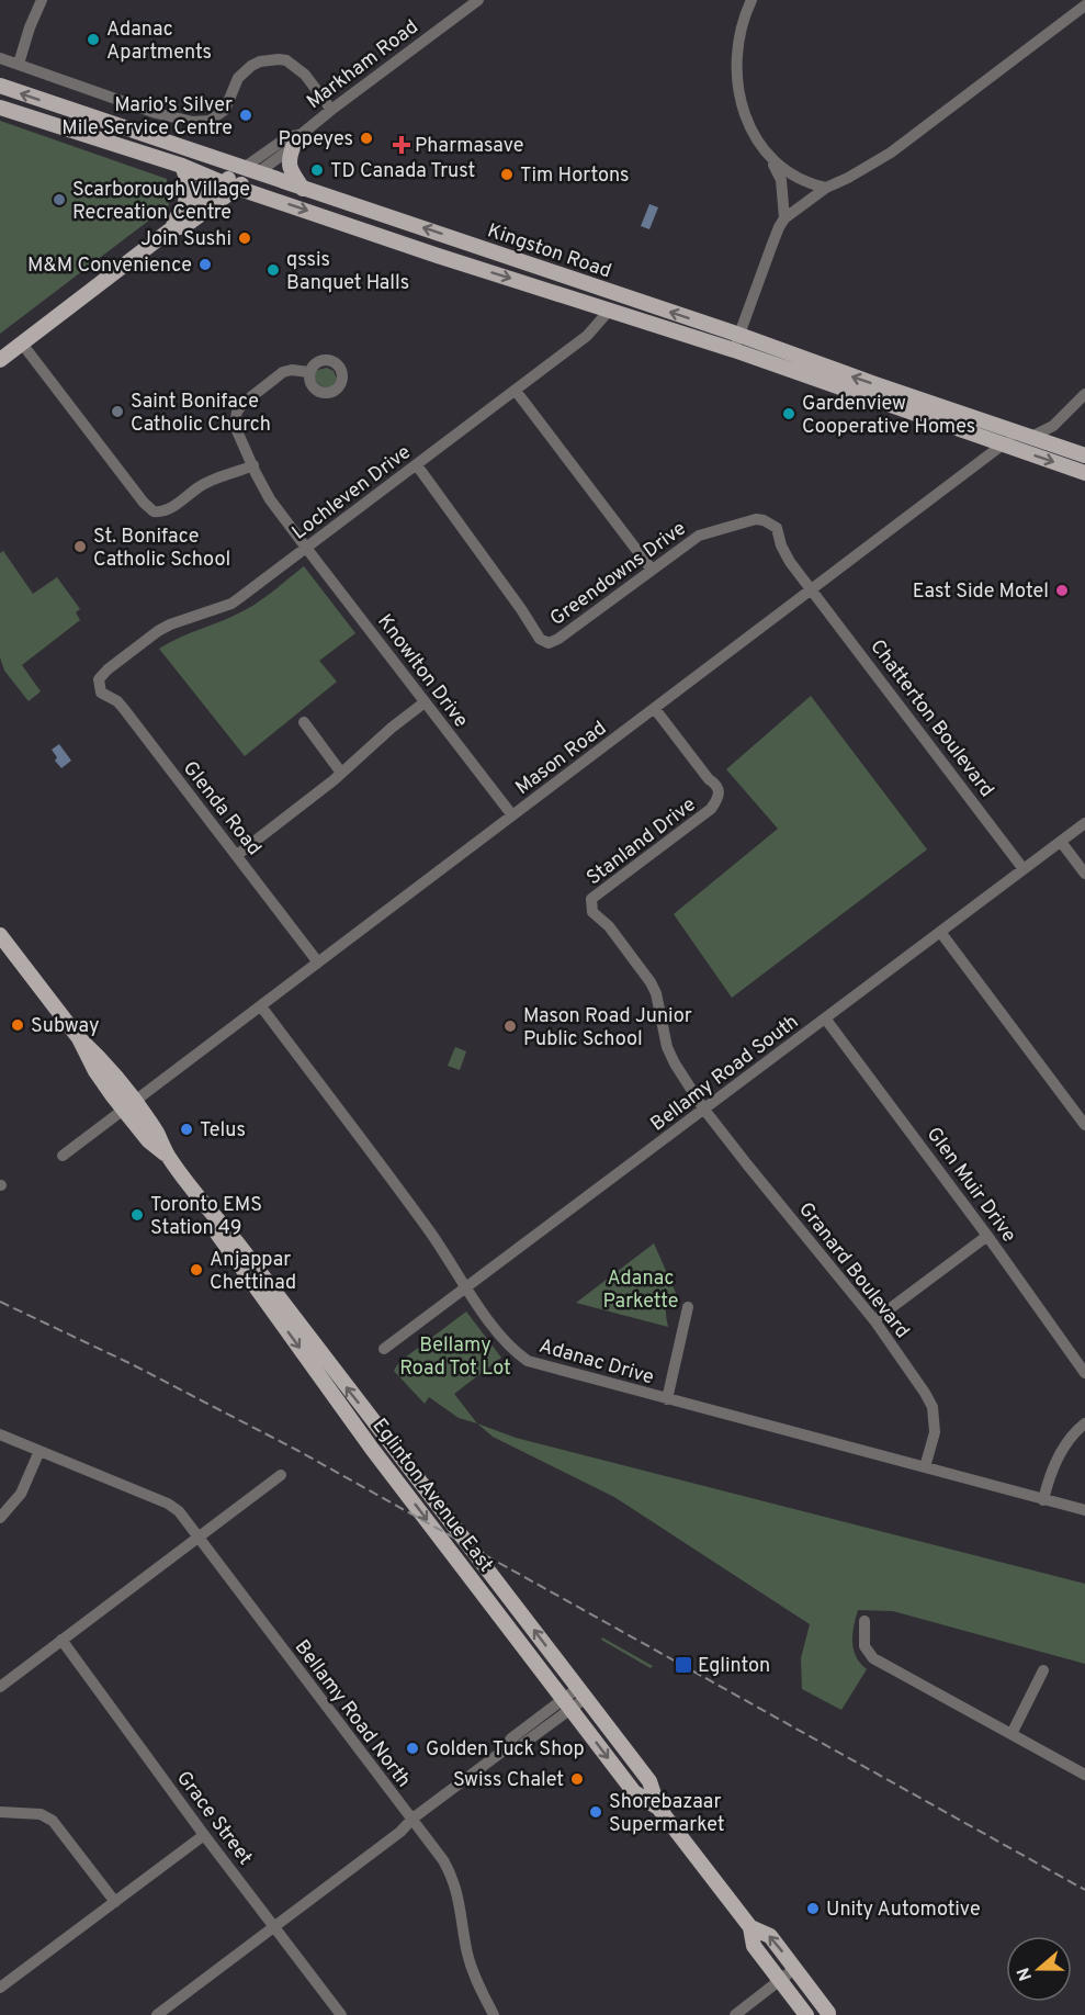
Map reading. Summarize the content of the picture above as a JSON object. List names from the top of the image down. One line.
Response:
{"streets":{"main road":["Markham Road","Kingston Road","Eglinton Avenue East"],"street":["Lochleven Drive","Greendowns Drive","Knowlton Drive","Chatterton Boulevard","Mason Road","Glenda Road","Stanland Drive","Bellamy Road South","Glen Muir Drive","Granard Boulevard","Adanac Drive","Bellamy Road North","Grace Street"]},"crossings":[["Markham Road","Kingston Road"],["Kingston Road","Lochleven Drive"],["Kingston Road","Mason Road"],["Lochleven Drive","Greendowns Drive"],["Lochleven Drive","Knowlton Drive"],["Lochleven Drive","Glenda Road"],["Greendowns Drive","Chatterton Boulevard"],["Greendowns Drive","Mason Road"],["Knowlton Drive","Mason Road"],["Chatterton Boulevard","Mason Road"],["Chatterton Boulevard","Bellamy Road South"],["Mason Road","Glenda Road"],["Mason Road","Stanland Drive"],["Mason Road","Adanac Drive"],["Mason Road","Eglinton Avenue East"],["Stanland Drive","Bellamy Road South"],["Stanland Drive","Granard Boulevard"],["Bellamy Road South","Glen Muir Drive"],["Bellamy Road South","Granard Boulevard"],["Bellamy Road South","Adanac Drive"],["Granard Boulevard","Adanac Drive"]],"parks":["Adanac Parkette","Bellamy Road Tot Lot"],"places":{"other":["Adanac Apartments","Mario's Silver Mile Service Centre","Popeyes","TD Canada Trust","Tim Hortons","Scarborough Village Recreation Centre","Join Sushi","M&M Convenience","qssis Banquet Halls","Saint Boniface Catholic Church","Gardenview Cooperative Homes","St. Boniface Catholic School","East Side Motel","Subway","Mason Road Junior Public School","Telus","Toronto EMS Station 49","Anjappar Chettinad","Golden Tuck Shop","Swiss Chalet","Shorebazaar Supermarket","Unity Automotive"],"health":["Pharmasave"],"transit":["Eglinton"]},"north":"left"}
